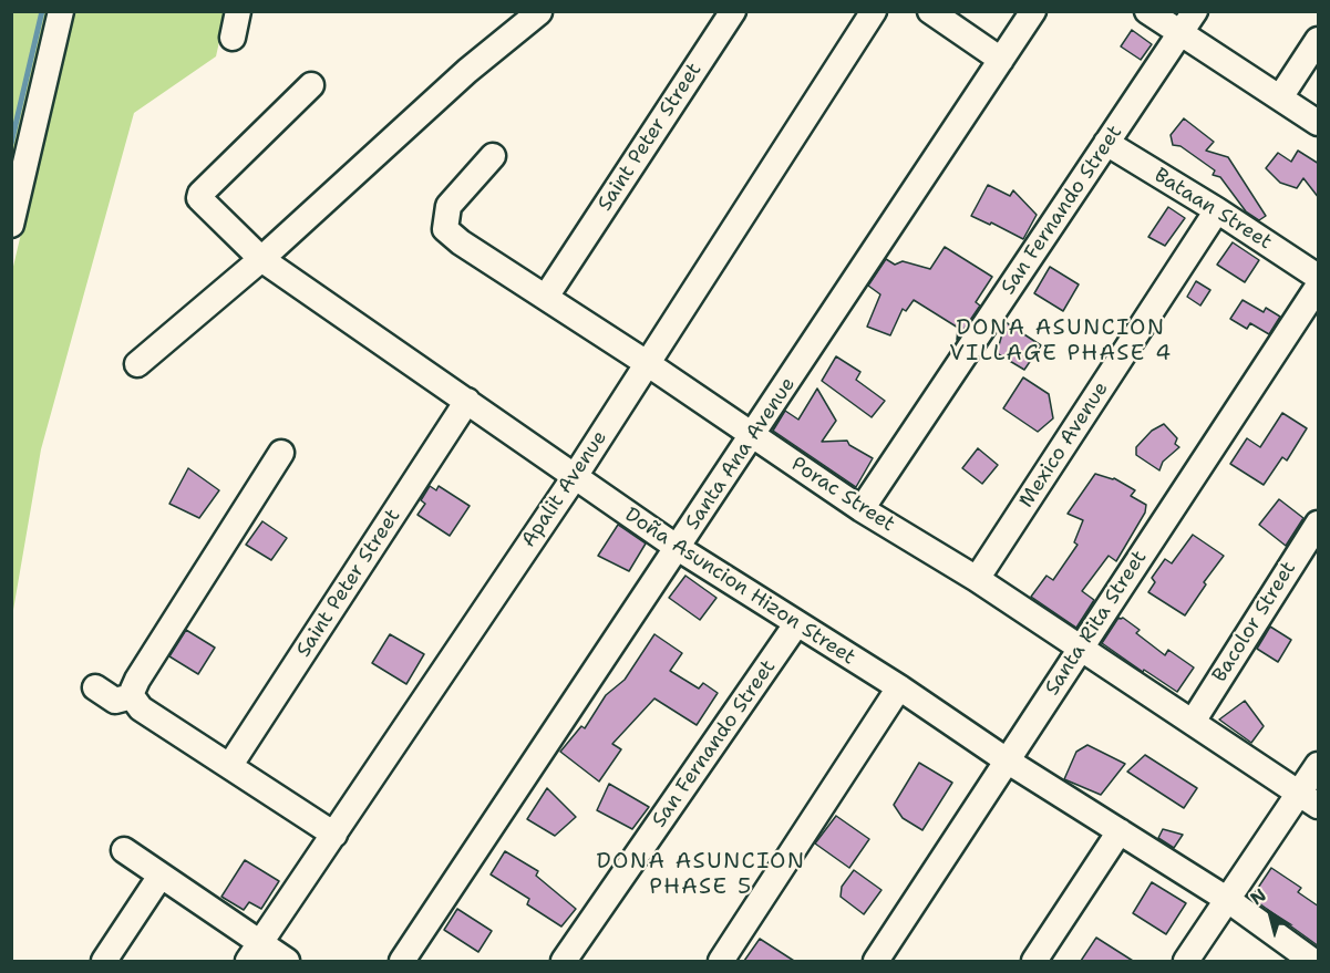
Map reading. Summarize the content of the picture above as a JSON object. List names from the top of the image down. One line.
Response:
{"streets":{"street":["Saint Peter Street","Bataan Street","San Fernando Street","Mexico Avenue","Santa Ana Avenue","Apalit Avenue","Porac Street","Doña Asuncion Hizon Street","Bacolor Street","Santa Rita Street"]},"crossings":[["Saint Peter Street","Porac Street"],["Saint Peter Street","Doña Asuncion Hizon Street"],["Bataan Street","San Fernando Street"],["Bataan Street","Mexico Avenue"],["San Fernando Street","Porac Street"],["San Fernando Street","Doña Asuncion Hizon Street"],["Mexico Avenue","Porac Street"],["Santa Ana Avenue","Porac Street"],["Santa Ana Avenue","Doña Asuncion Hizon Street"],["Apalit Avenue","Porac Street"],["Apalit Avenue","Doña Asuncion Hizon Street"],["Porac Street","Bacolor Street"],["Porac Street","Santa Rita Street"],["Doña Asuncion Hizon Street","Santa Rita Street"]],"districts":["DONA ASUNCION VILLAGE PHASE 4","DONA ASUNCION PHASE 5"],"north":"top left"}
